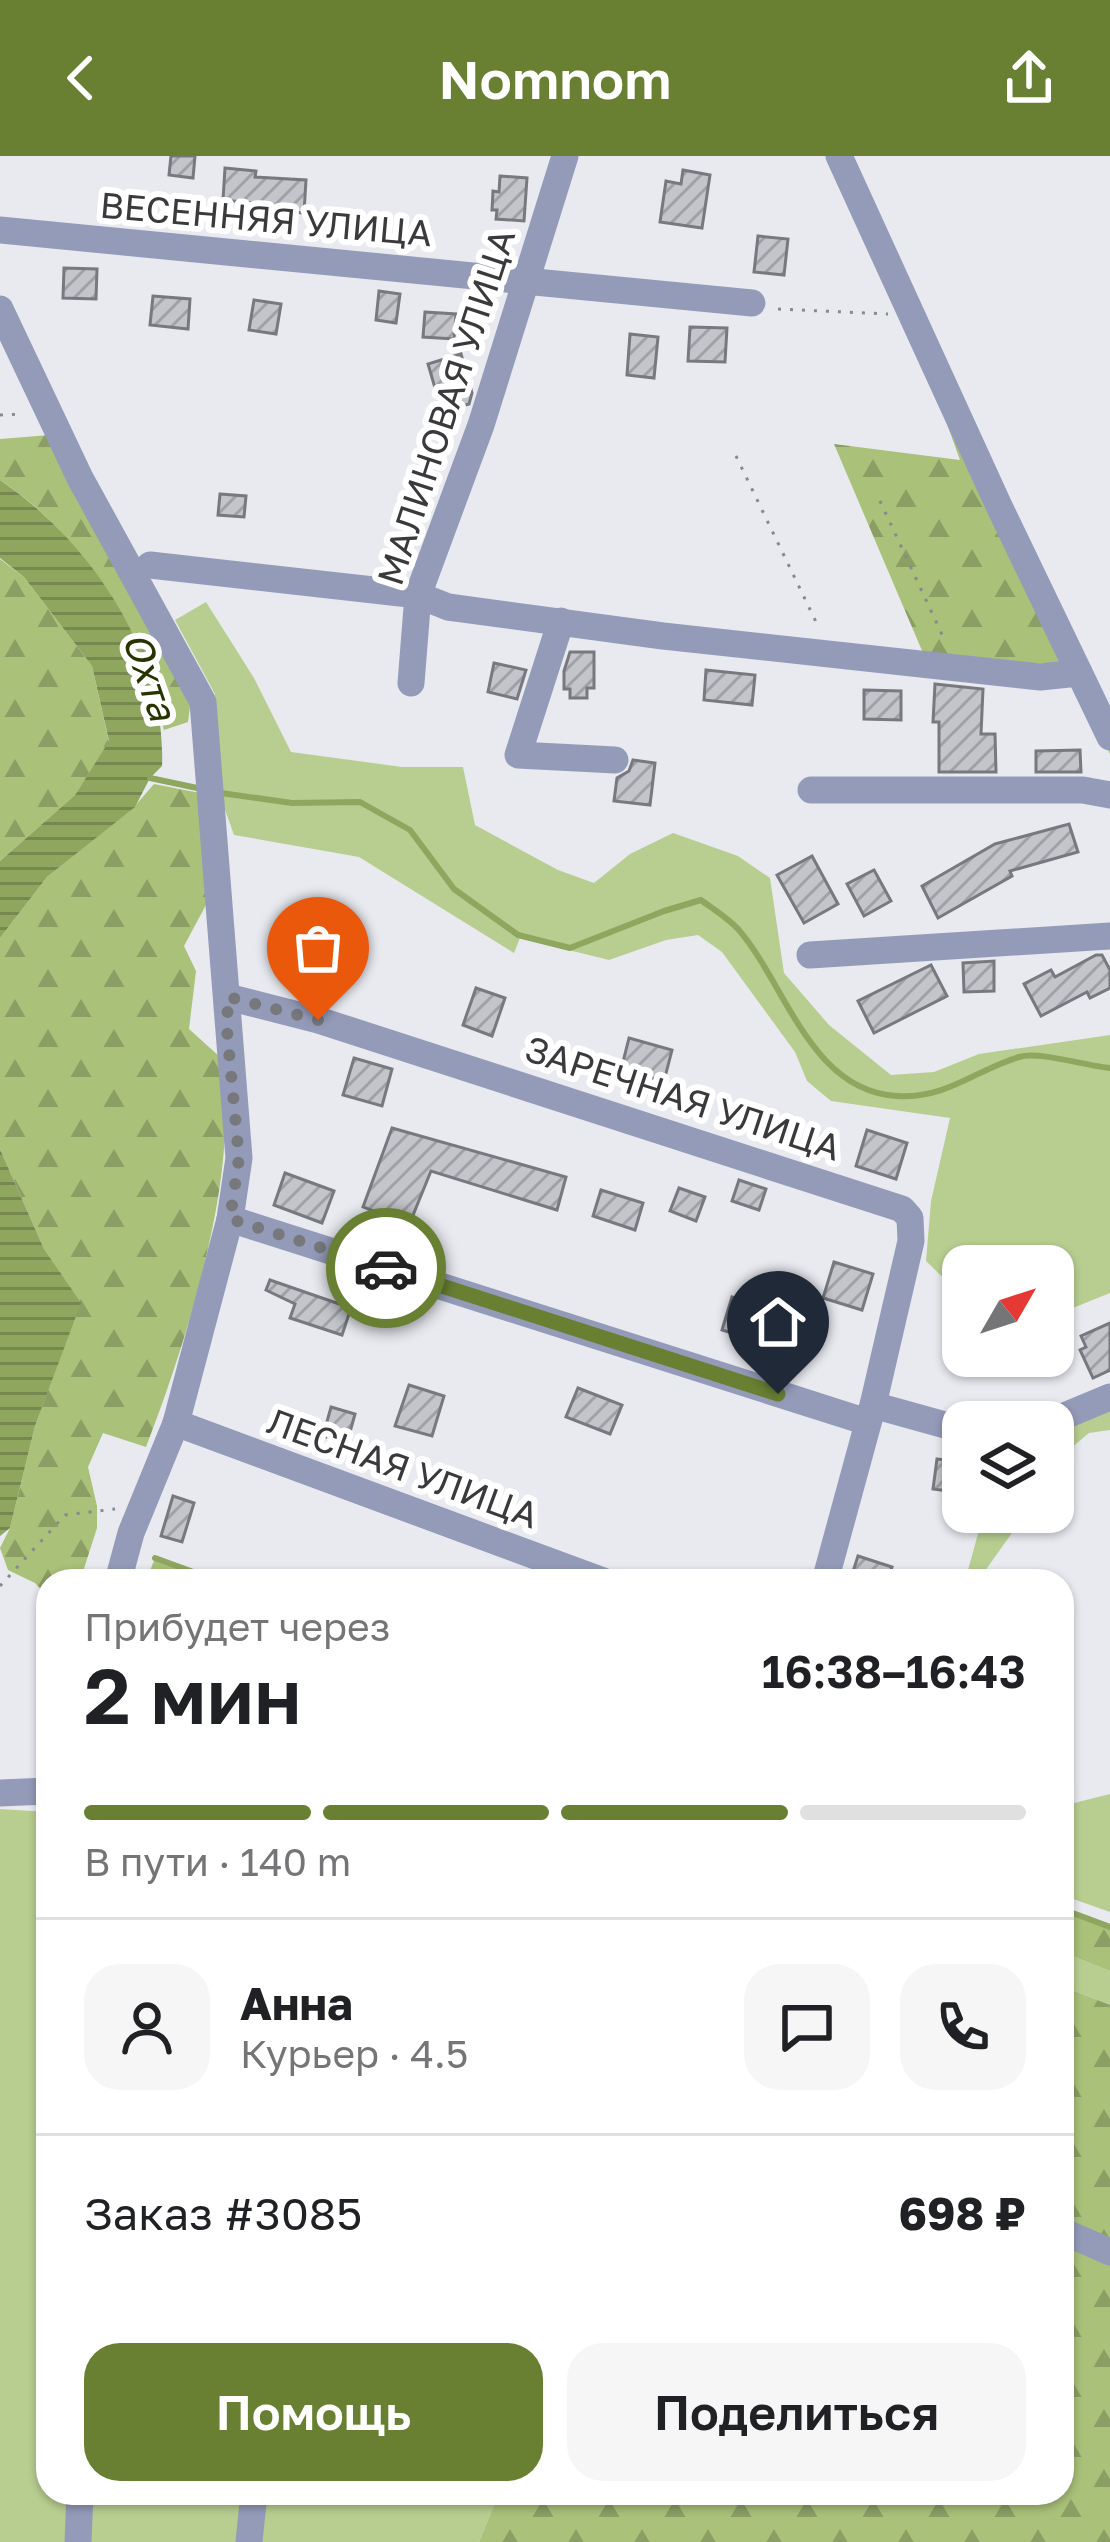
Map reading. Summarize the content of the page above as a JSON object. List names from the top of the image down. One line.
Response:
{"streets":{"street":["ВЕСЕННЯЯ УЛИЦА","МАЛИНОВАЯ УЛИЦА","ЗАРЕЧНАЯ УЛИЦА","ЛЕСНАЯ УЛИЦА"]},"crossings":[["ВЕСЕННЯЯ УЛИЦА","МАЛИНОВАЯ УЛИЦА"]],"water":["Охта"],"north":"top right","page":{"header":"Nomnom","heading":["2 мин","Прибудет через","16:38–16:43"],"panel":["Анна","Курьер · 4.5","Заказ #3085","698 ₽"],"bar":"В пути · 140 m","buttons":["Помощь","Поделиться"]}}
